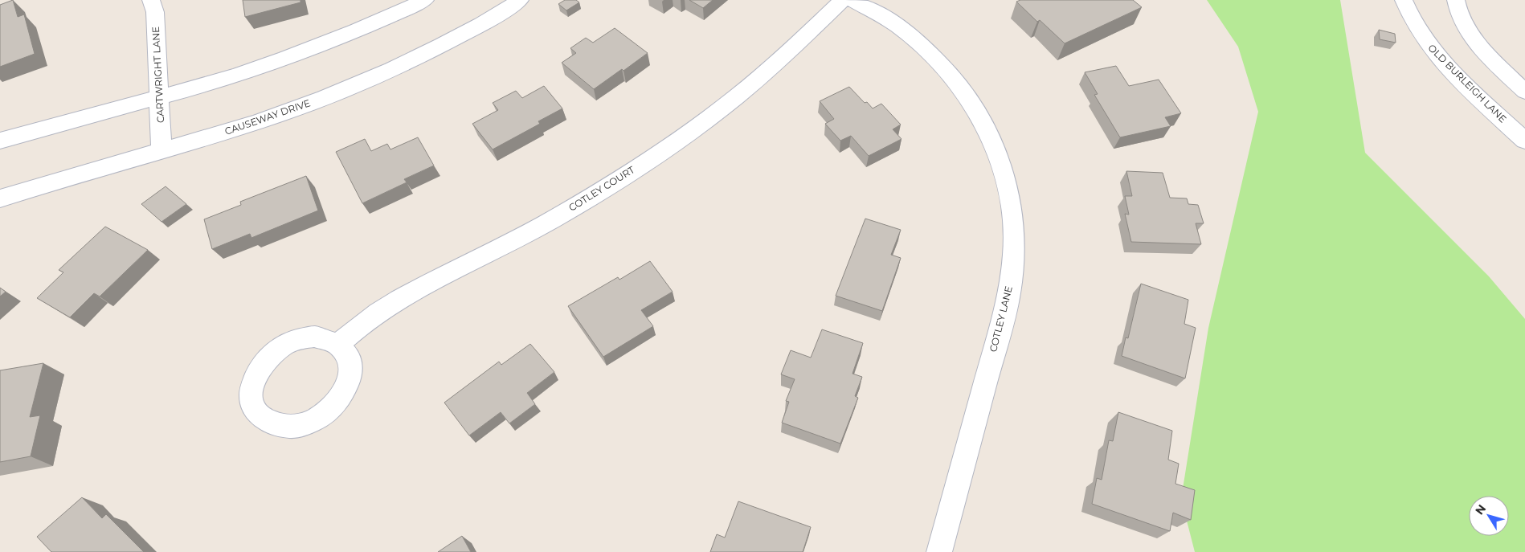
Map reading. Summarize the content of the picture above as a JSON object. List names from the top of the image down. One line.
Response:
{"streets":{"street":["CARTWRIGHT LANE","OLD BURLEIGH LANE","CAUSEWAY DRIVE","COTLEY COURT","COTLEY LANE"]},"crossings":[["CARTWRIGHT LANE","CAUSEWAY DRIVE"]],"north":"top left"}
